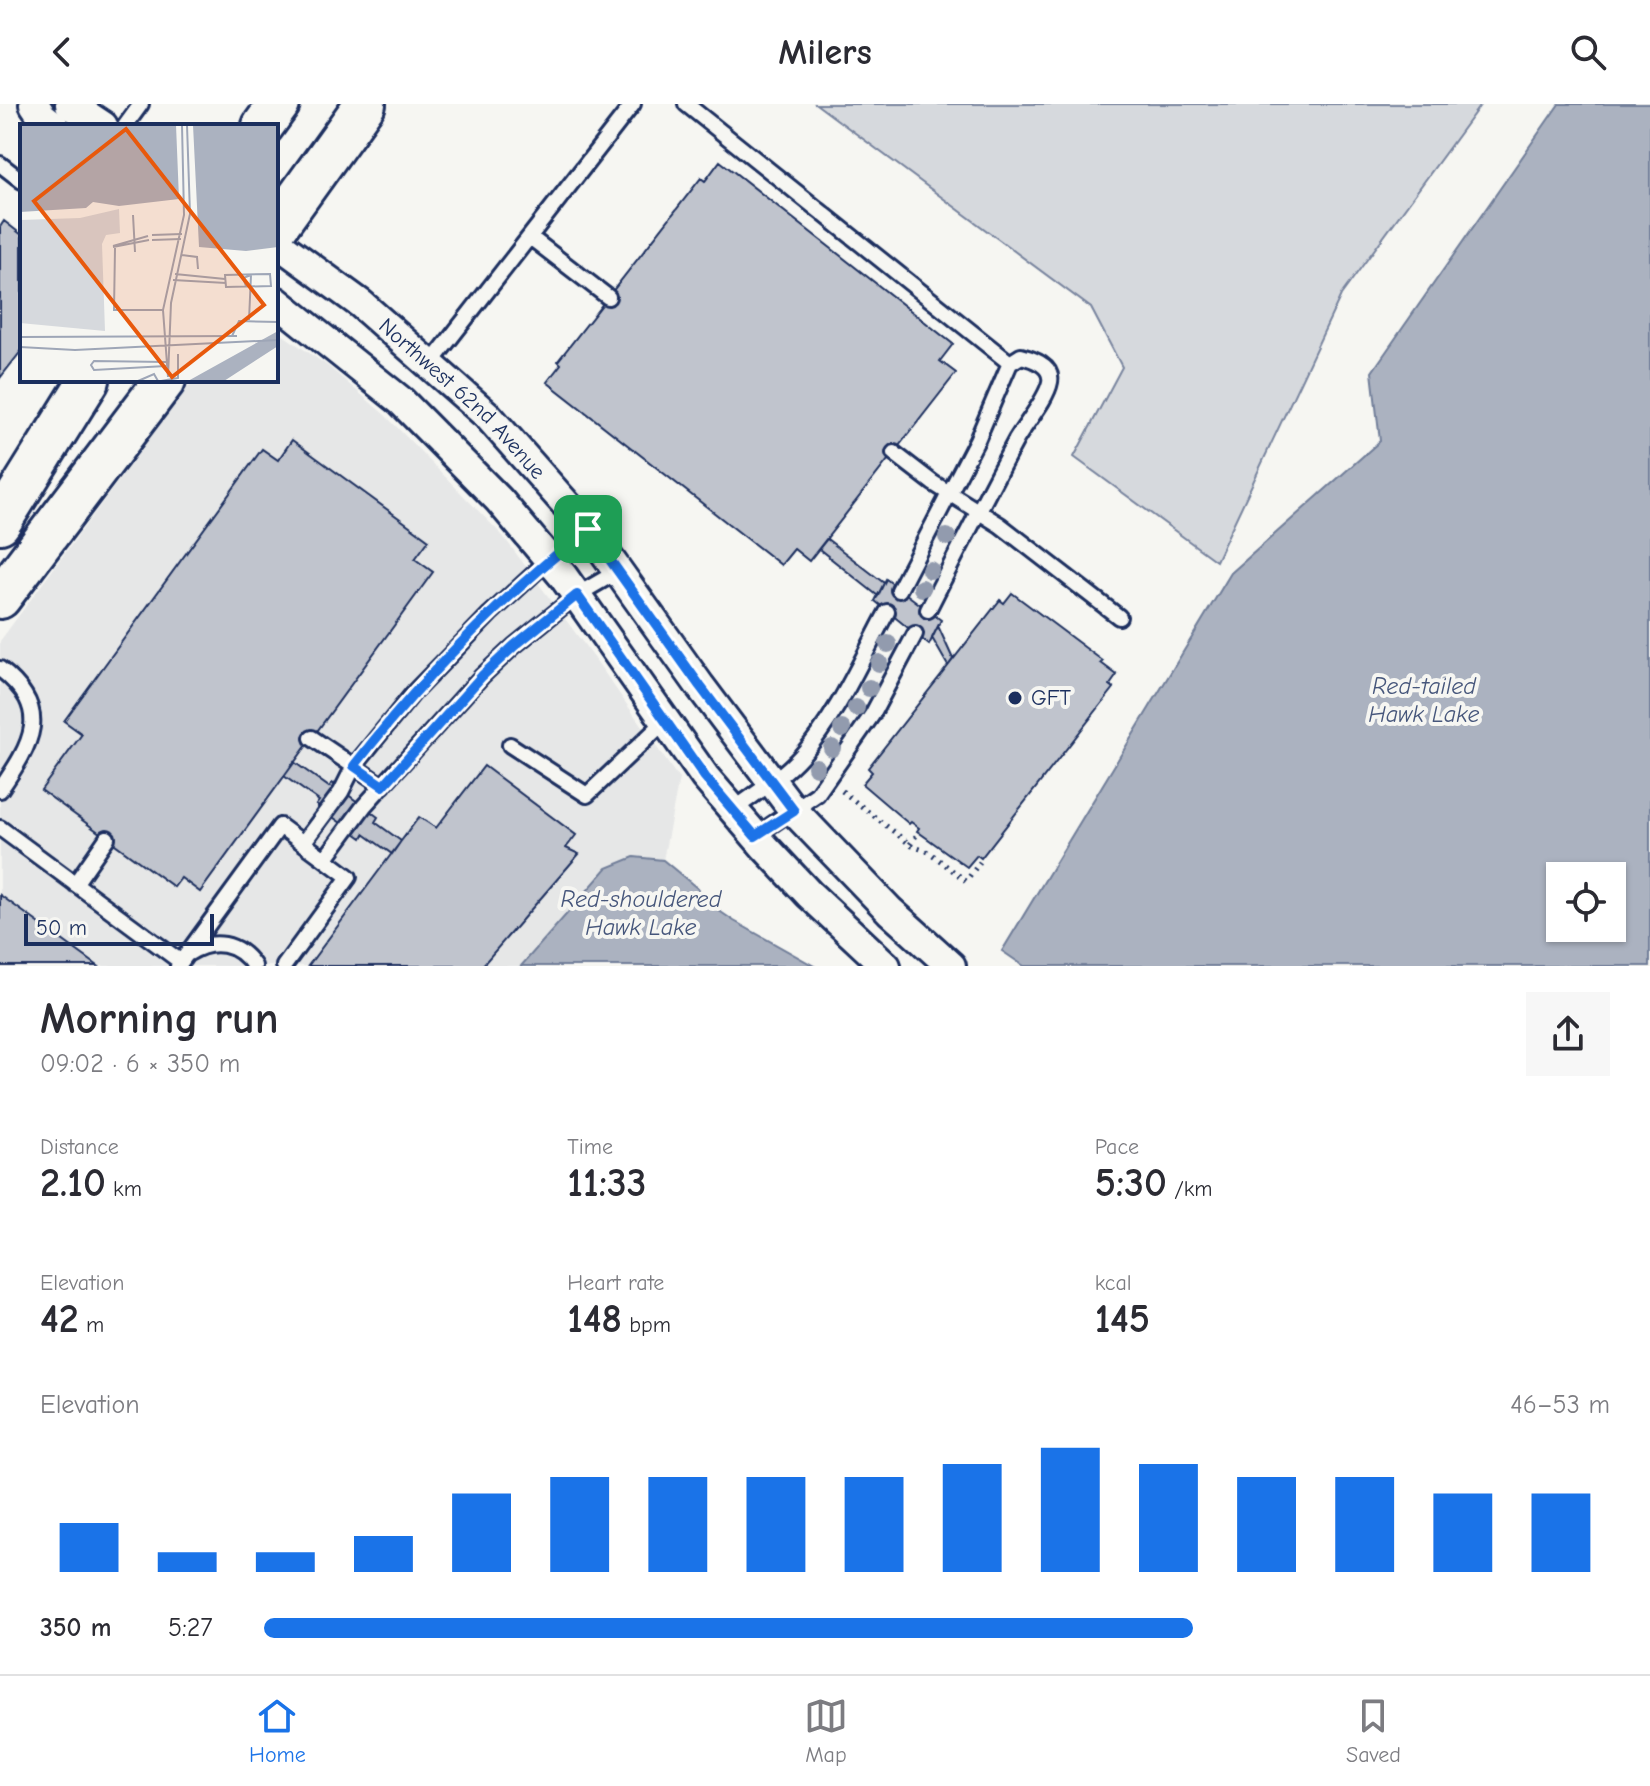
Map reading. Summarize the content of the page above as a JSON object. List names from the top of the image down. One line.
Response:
{"streets":{"street":["Northwest 62nd Avenue"]},"water":["Red-tailed Hawk Lake","Red-shouldered Hawk Lake"],"places":["GFT"],"scale_bar":"50 m","page":{"header":"Milers","scale":"50 m","heading":["Morning run","09:02 · 6 × 350 m"],"stats":[["Distance","2.10 km"],["Time","11:33"],["Pace","5:30 /km"],["Elevation","42 m"],["Heart rate","148 bpm"],["kcal","145"]],"chart":["Elevation","46–53 m"],"list":[{"name":"350 m","note":"5:27"}],"tabs":["Home","Map","Saved"]}}
